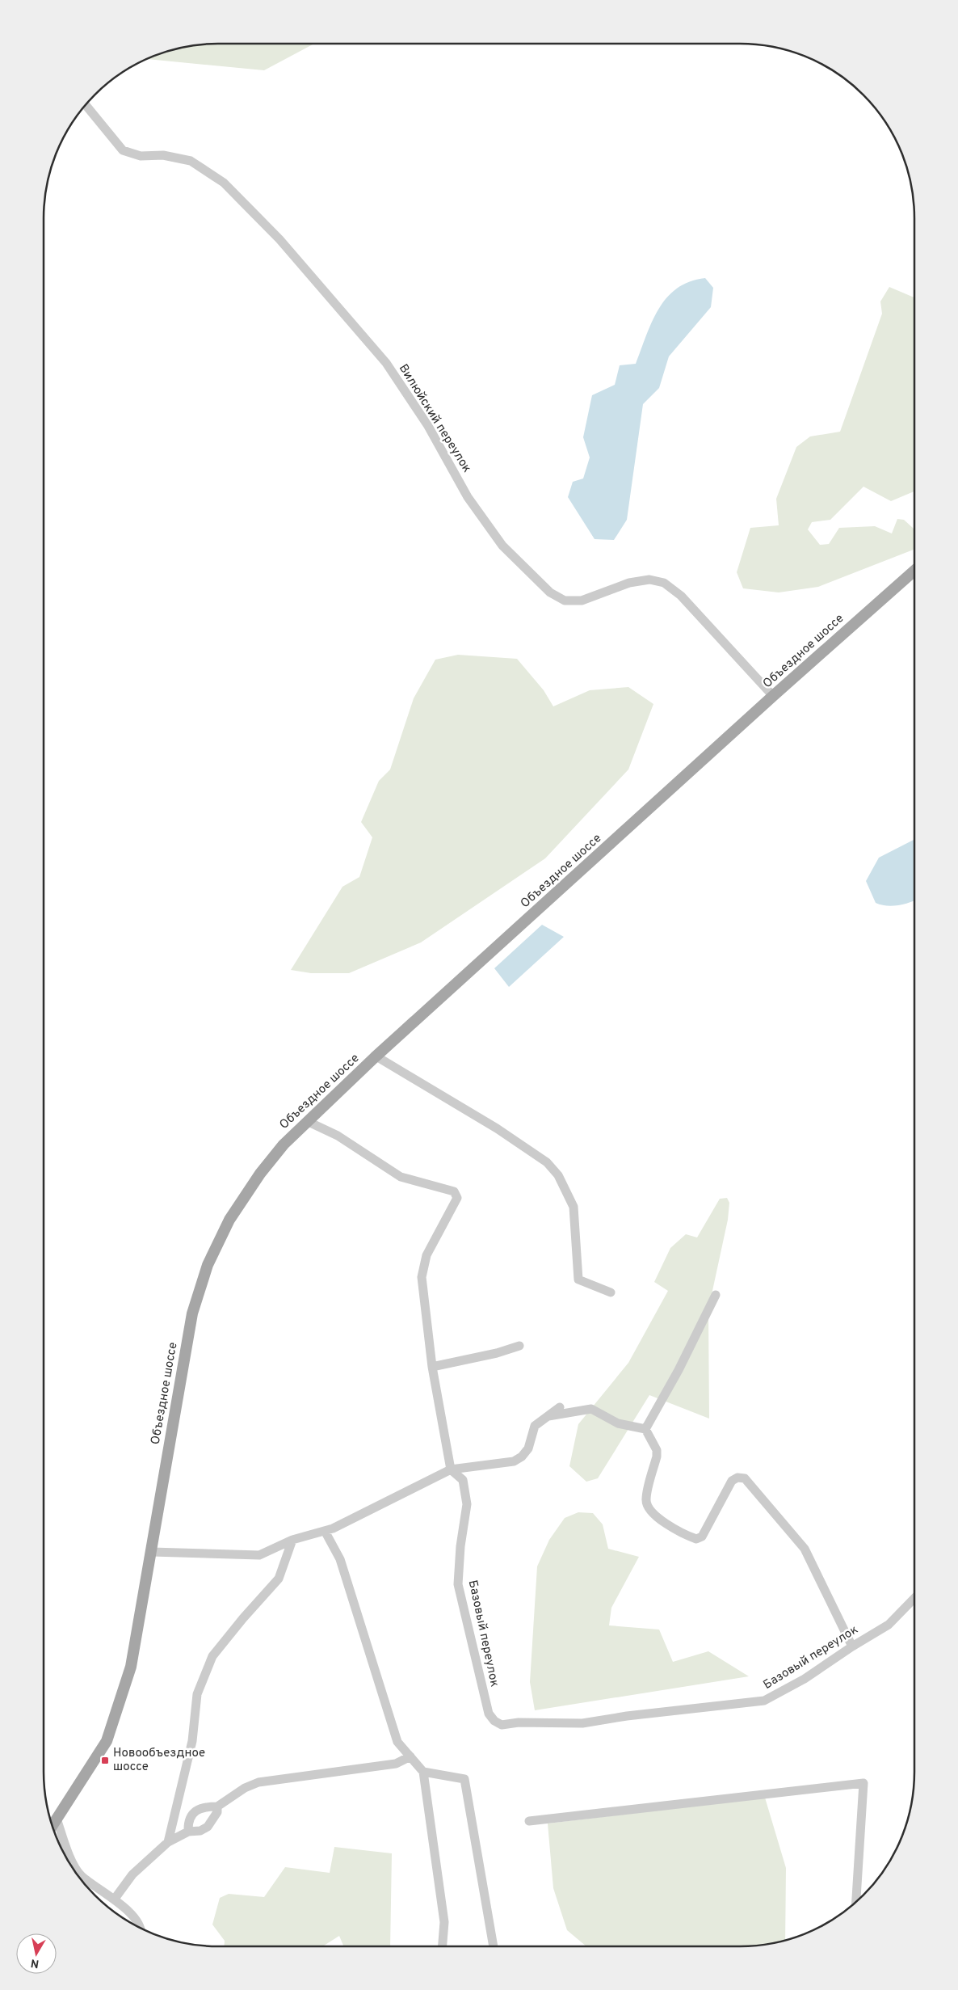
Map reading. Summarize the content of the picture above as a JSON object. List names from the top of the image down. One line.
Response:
{"streets":{"main road":["Объездное шоссе"],"street":["Вилюйский переулок","Базовый переулок"]},"crossings":[["Вилюйский переулок","Объездное шоссе"]],"places":{"transit":["Новообъездное шоссе"]},"north":"bottom"}
